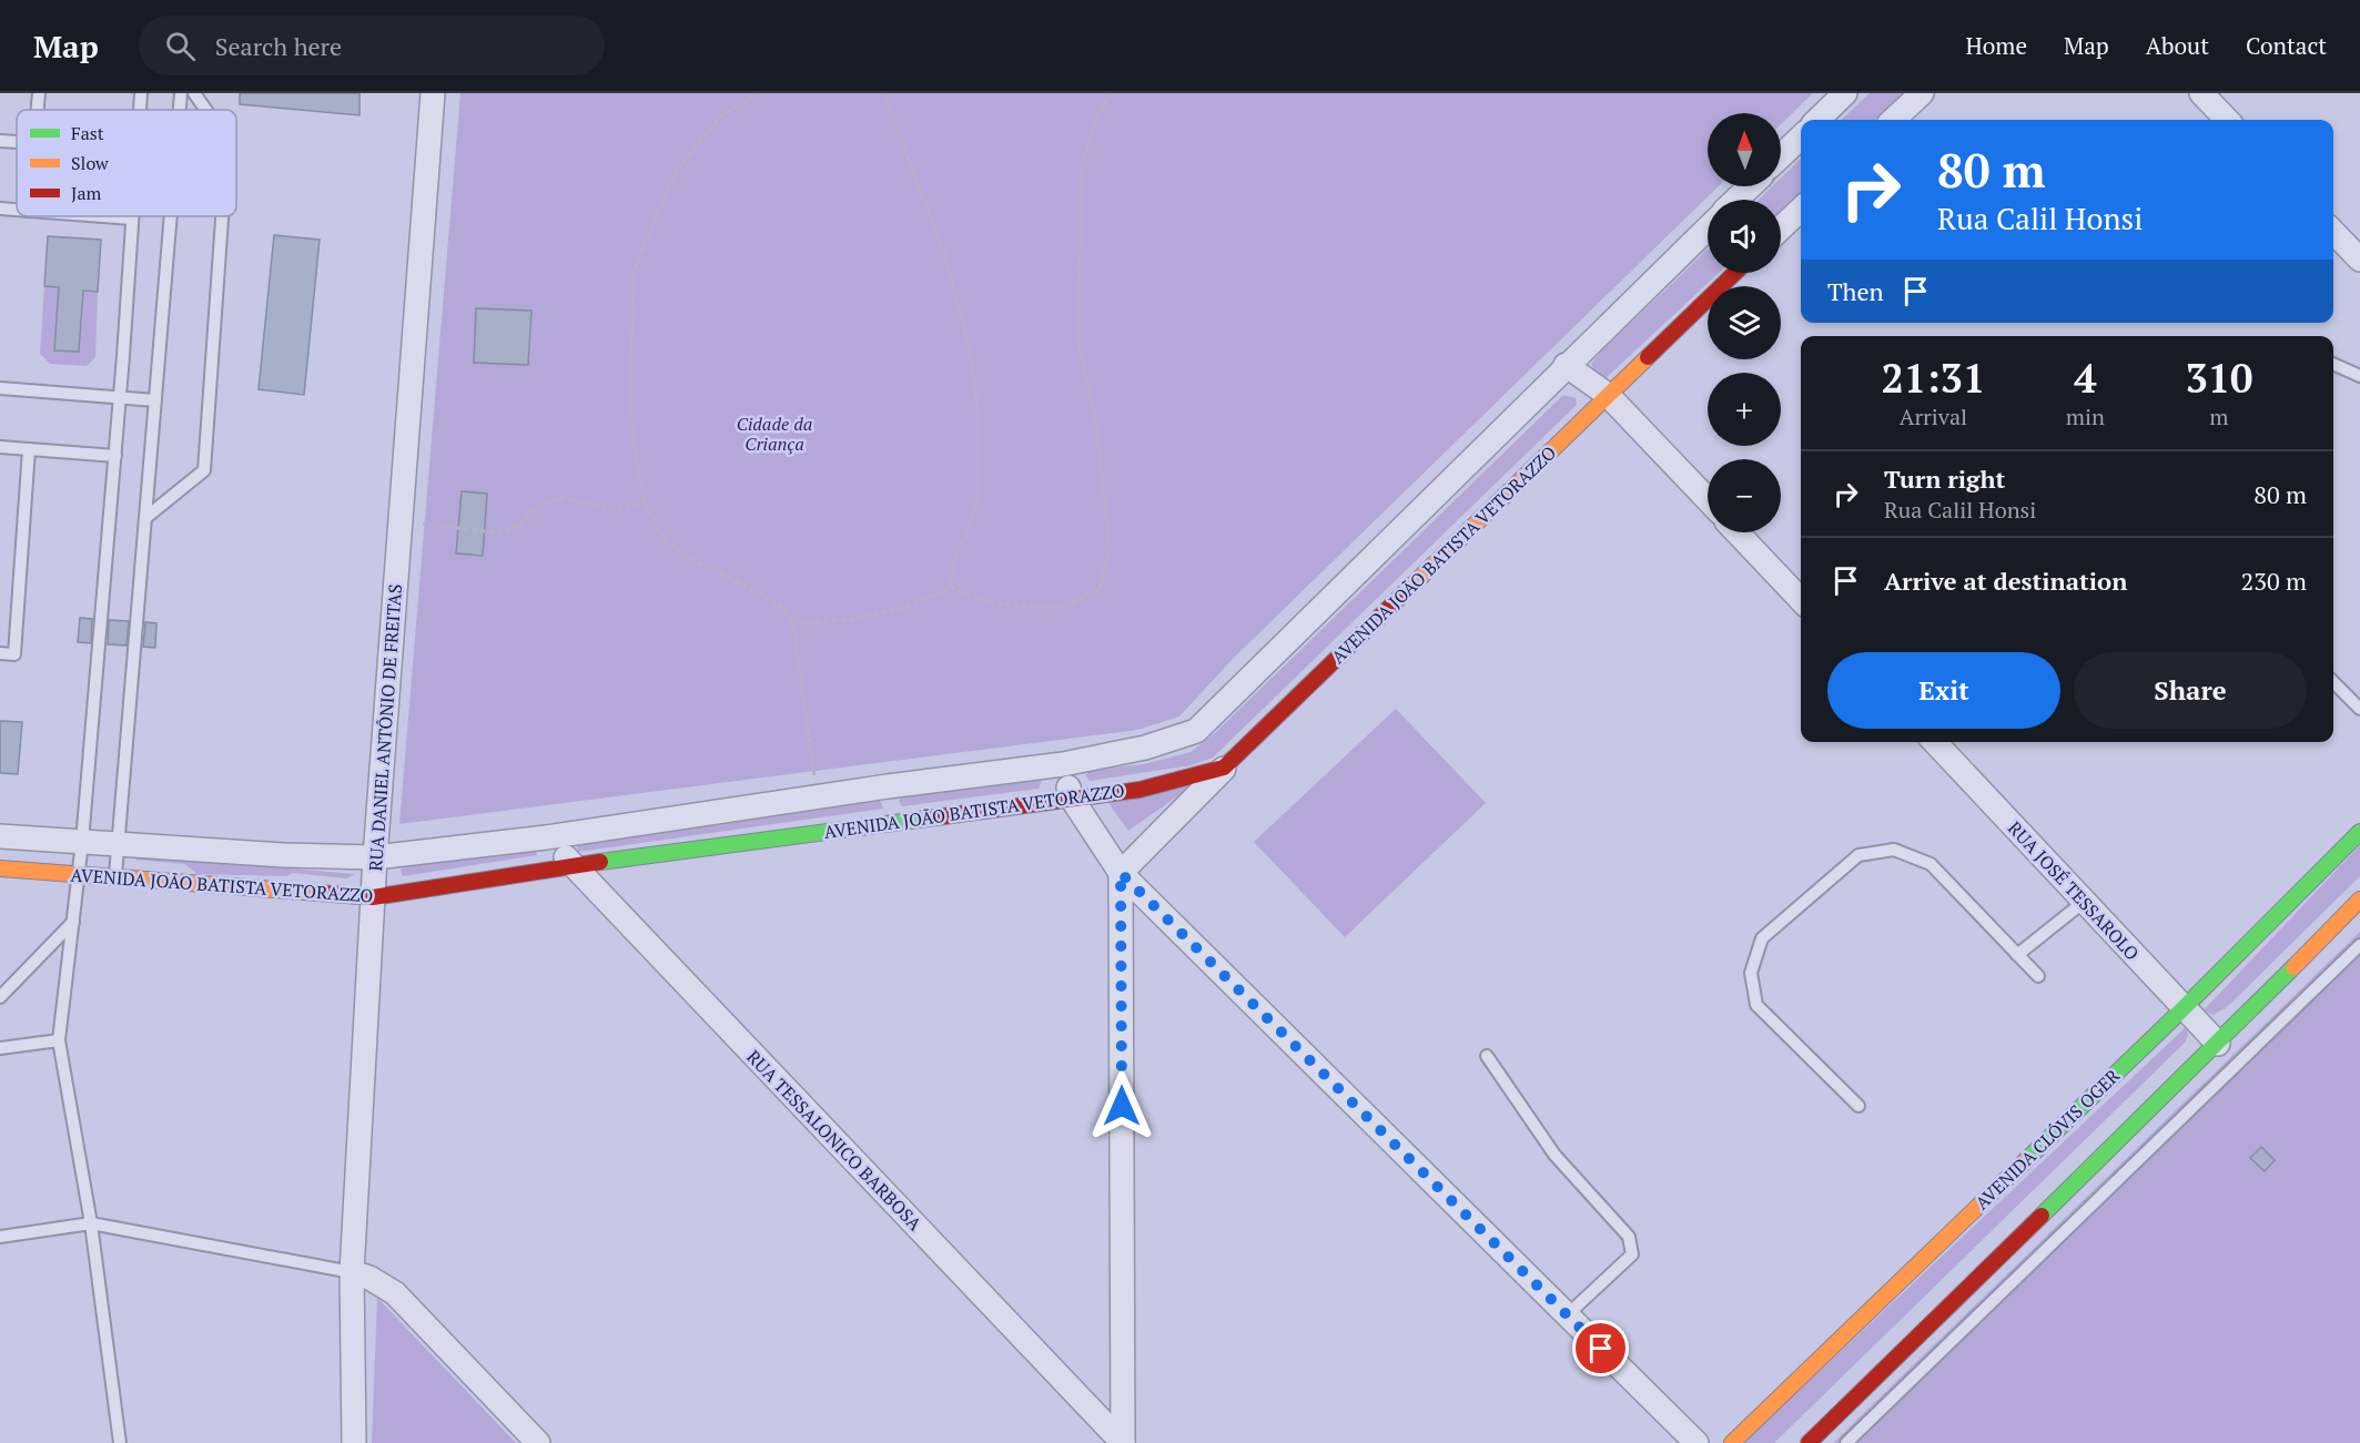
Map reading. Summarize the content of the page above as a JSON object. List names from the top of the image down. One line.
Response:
{"streets":{"street":["AVENIDA JOÃO BATISTA VETORAZZO","RUA DANIEL ANTÔNIO DE FREITAS","RUA JOSÉ TESSAROLO","AVENIDA CLÓVIS OGER","RUA TESSALONICO BARBOSA"]},"crossings":[["AVENIDA JOÃO BATISTA VETORAZZO","RUA DANIEL ANTÔNIO DE FREITAS"],["AVENIDA JOÃO BATISTA VETORAZZO","RUA TESSALONICO BARBOSA"],["RUA JOSÉ TESSAROLO","AVENIDA CLÓVIS OGER"]],"parks":["Cidade da Criança"],"legend":["Fast","Slow","Jam"],"north":"top","page":{"header":"Map","search":"Search here","nav":["Home","Map","About","Contact"],"map_buttons":["+","−"],"turn":["80 m","Rua Calil Honsi"],"then":"Then","eta":["21:31","Arrival","4","min","310","m"],"list":[{"name":"Turn right","note":"Rua Calil Honsi","value":"80 m"},{"name":"Arrive at destination","value":"230 m"}],"buttons":["Exit","Share"]}}
